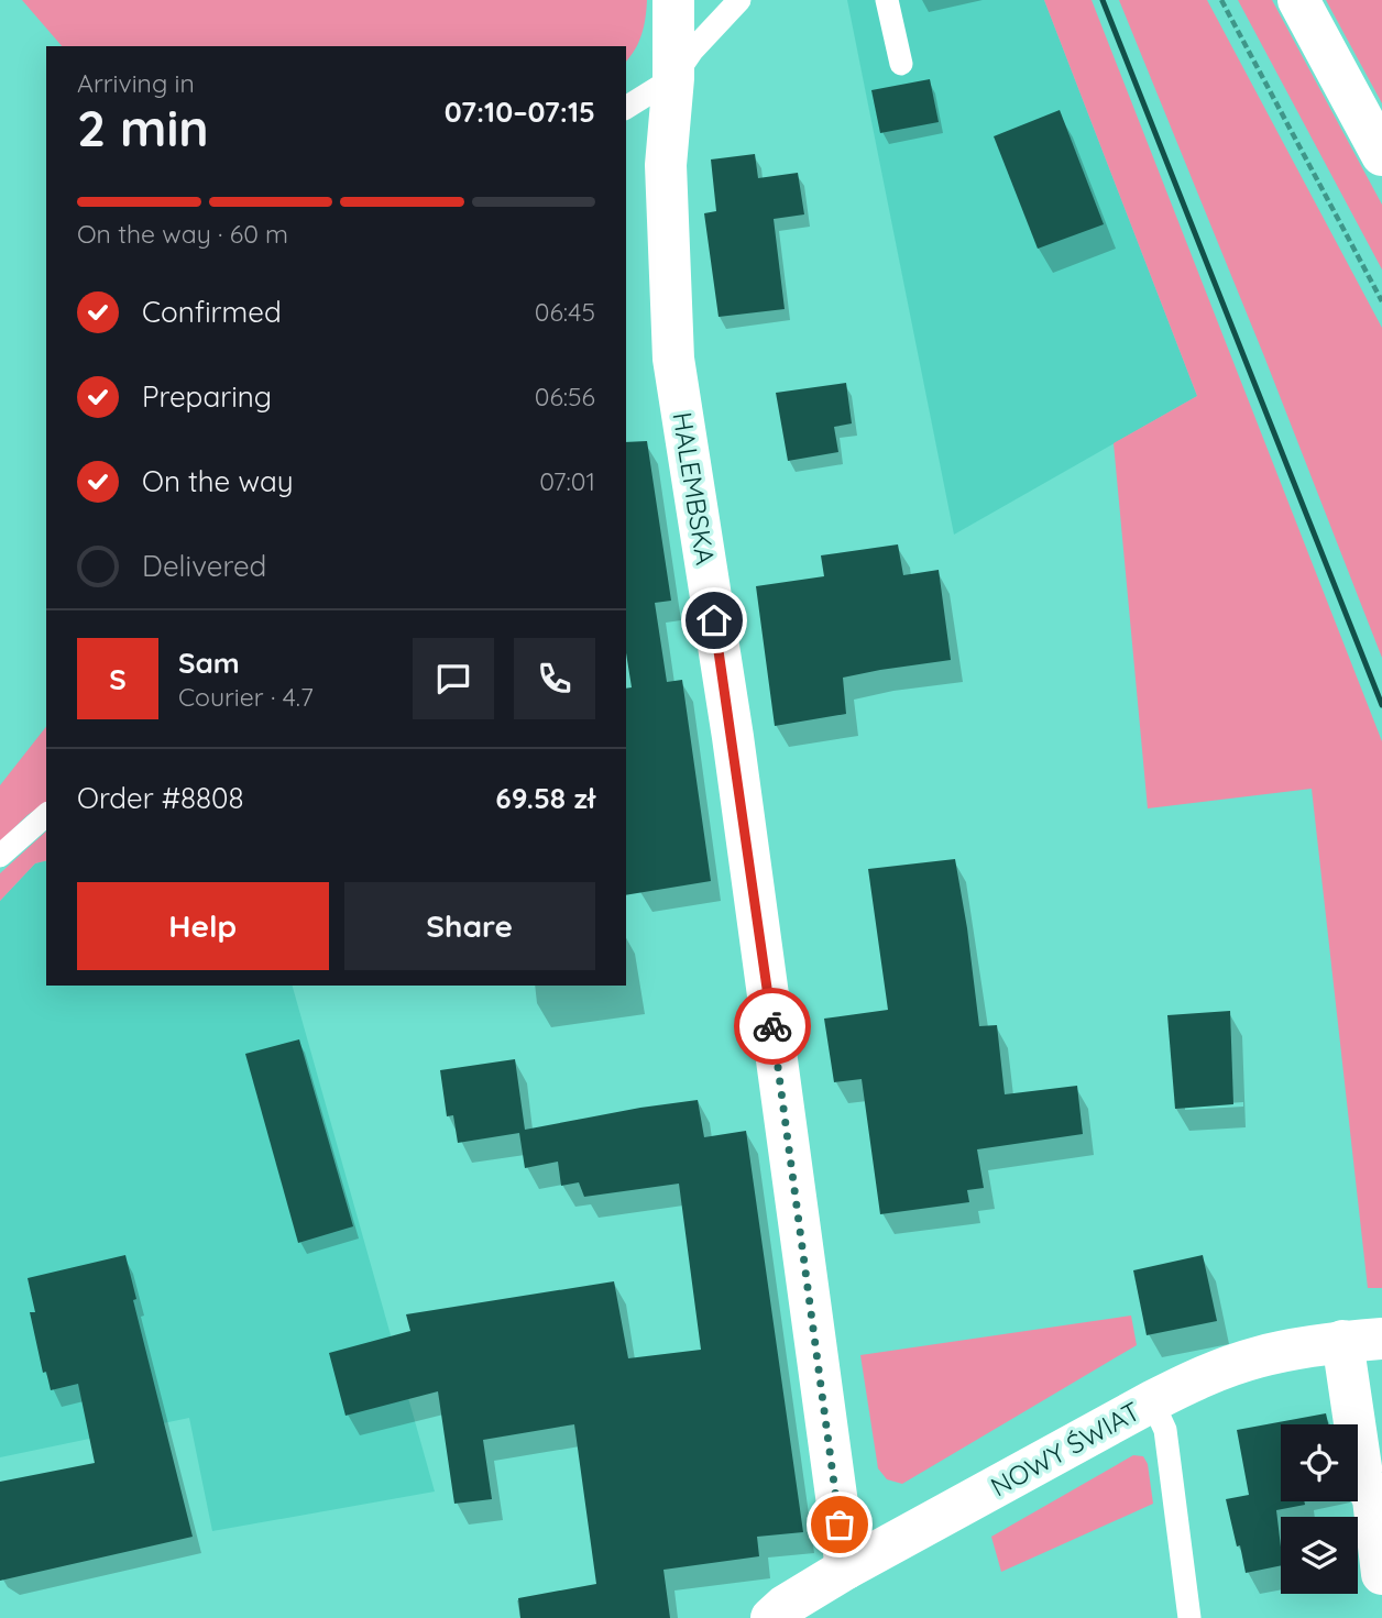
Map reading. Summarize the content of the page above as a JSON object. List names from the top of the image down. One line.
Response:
{"streets":{"street":["HALEMBSKA","NOWY ŚWIAT"]},"crossings":[["HALEMBSKA","NOWY ŚWIAT"]],"page":{"heading":["2 min","Arriving in","07:10–07:15"],"panel":["Sam","Courier · 4.7","Order #8808","69.58 zł"],"bar":"On the way · 60 m","list":[["Confirmed","06:45"],["Preparing","06:56"],["On the way","07:01"],"Delivered"],"round":"S","buttons":["Help","Share"]}}
